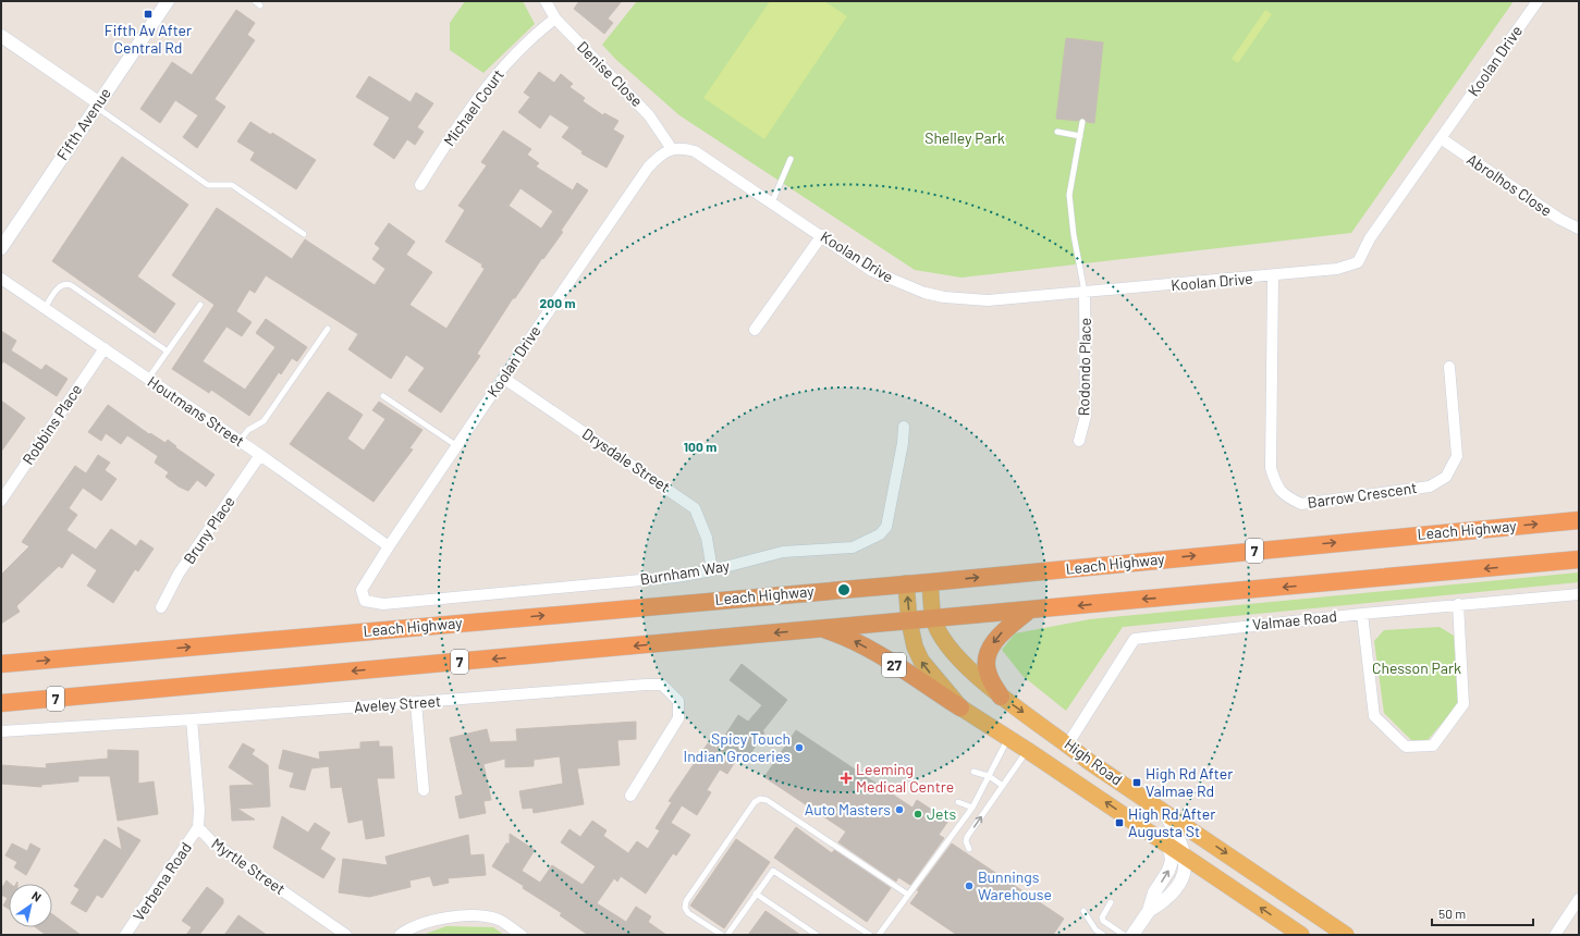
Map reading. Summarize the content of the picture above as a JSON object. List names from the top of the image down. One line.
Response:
{"streets":{"highway":["Leach Highway","7","27"],"main road":["High Road"],"street":["Koolan Drive","Denise Close","Michael Court","Fifth Avenue","Abrolhos Close","Rodondo Place","Houtmans Street","Robbins Place","Drysdale Street","Barrow Crescent","Bruny Place","Burnham Way","Valmae Road","Aveley Street","Myrtle Street","Verbena Road"]},"crossings":[["Koolan Drive","Denise Close"],["Koolan Drive","Abrolhos Close"],["Koolan Drive","Rodondo Place"],["Koolan Drive","Houtmans Street"],["Koolan Drive","Drysdale Street"],["Koolan Drive","Barrow Crescent"],["Koolan Drive","Burnham Way"],["Denise Close","Michael Court"],["Houtmans Street","Robbins Place"],["Houtmans Street","Bruny Place"],["Drysdale Street","Burnham Way"],["Leach Highway","High Road"],["7","27"],["7","High Road"],["Valmae Road","High Road"],["27","High Road"],["Aveley Street","Myrtle Street"],["Myrtle Street","Verbena Road"]],"parks":["Shelley Park","Chesson Park"],"places":{"transit":["Fifth Av After Central Rd","High Rd After Valmae Rd","High Rd After Augusta St"],"other":["Spicy Touch Indian Groceries","Auto Masters","Jets","Bunnings Warehouse"],"health":["Leeming Medical Centre"]},"scale_bar":"50 m","north":"top right","rings":["200 m","100 m"]}
